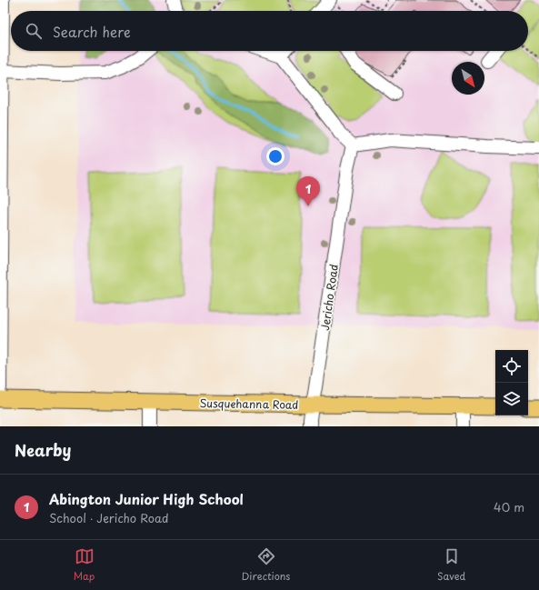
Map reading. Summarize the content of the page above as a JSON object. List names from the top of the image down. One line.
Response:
{"streets":{"main road":["Susquehanna Road"],"street":["Jericho Road"]},"crossings":[["Jericho Road","Susquehanna Road"]],"north":"bottom right","page":{"search":"Search here","pins":"1","heading":"Nearby","list":[{"mark":"1","name":"Abington Junior High School","note":"School · Jericho Road","value":"40 m"}],"nav":["Map","Directions","Saved"]}}
